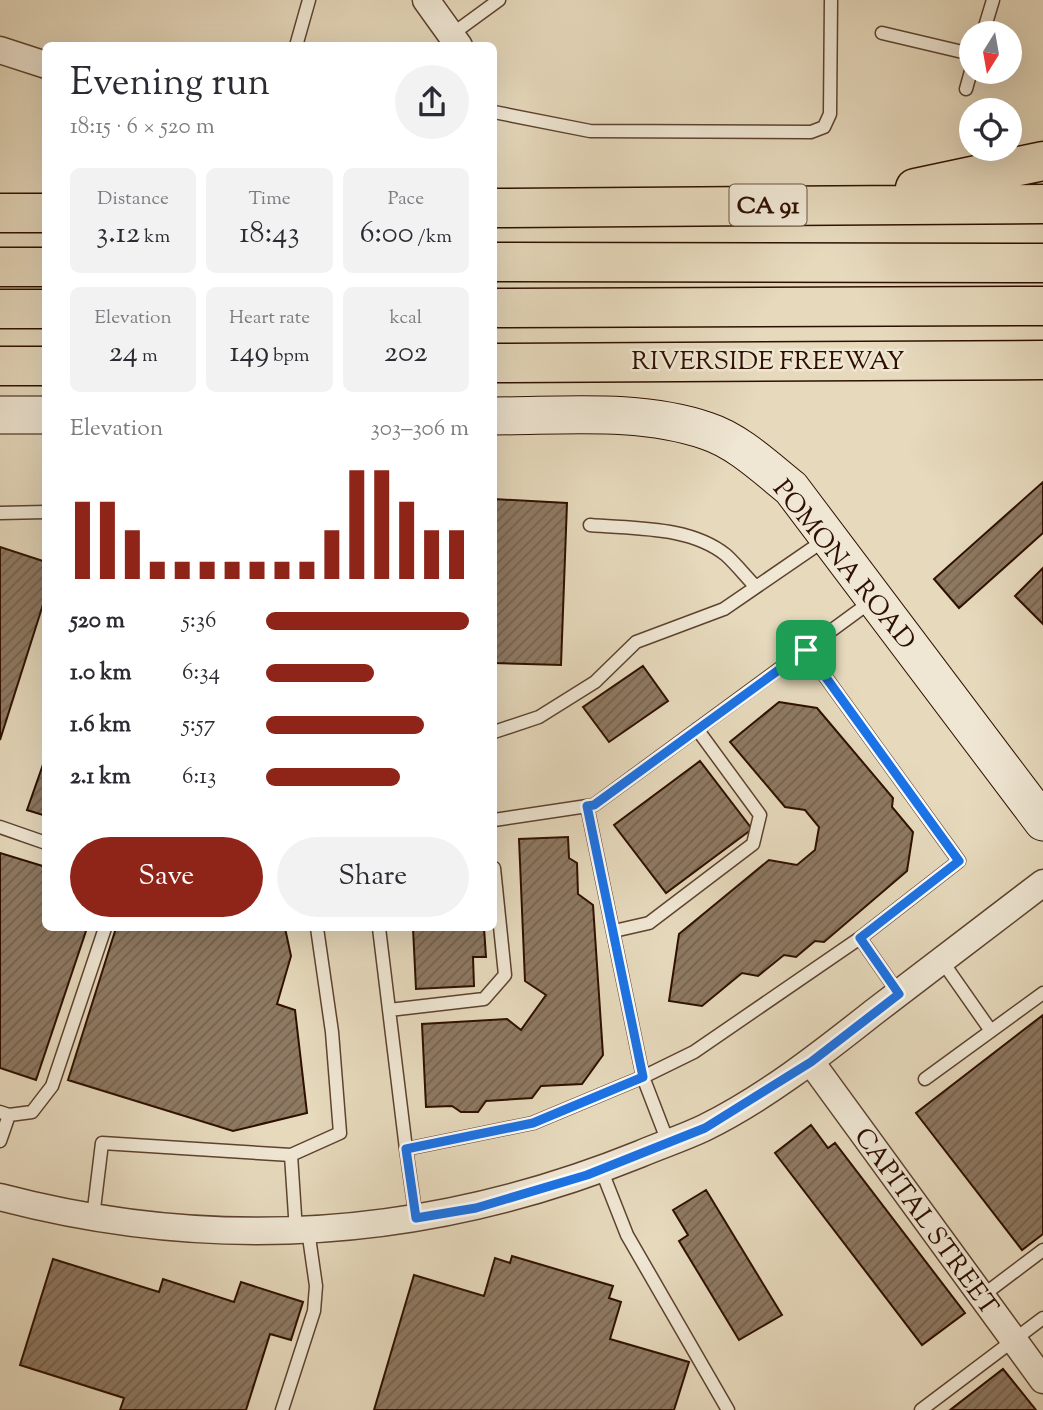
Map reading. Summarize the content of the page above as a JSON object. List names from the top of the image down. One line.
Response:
{"streets":{"highway":["CA 91","RIVERSIDE FREEWAY"],"main road":["POMONA ROAD"],"street":["CAPITAL STREET"]},"north":"bottom","page":{"heading":["Evening run","18:15 · 6 × 520 m"],"stats":[["Distance","3.12 km"],["Time","18:43"],["Pace","6:00 /km"],["Elevation","24 m"],["Heart rate","149 bpm"],["kcal","202"]],"chart":["Elevation","303–306 m"],"list":[{"name":"520 m","note":"5:36"},{"name":"1.0 km","note":"6:34"},{"name":"1.6 km","note":"5:57"},{"name":"2.1 km","note":"6:13"}],"buttons":["Save","Share"]}}
